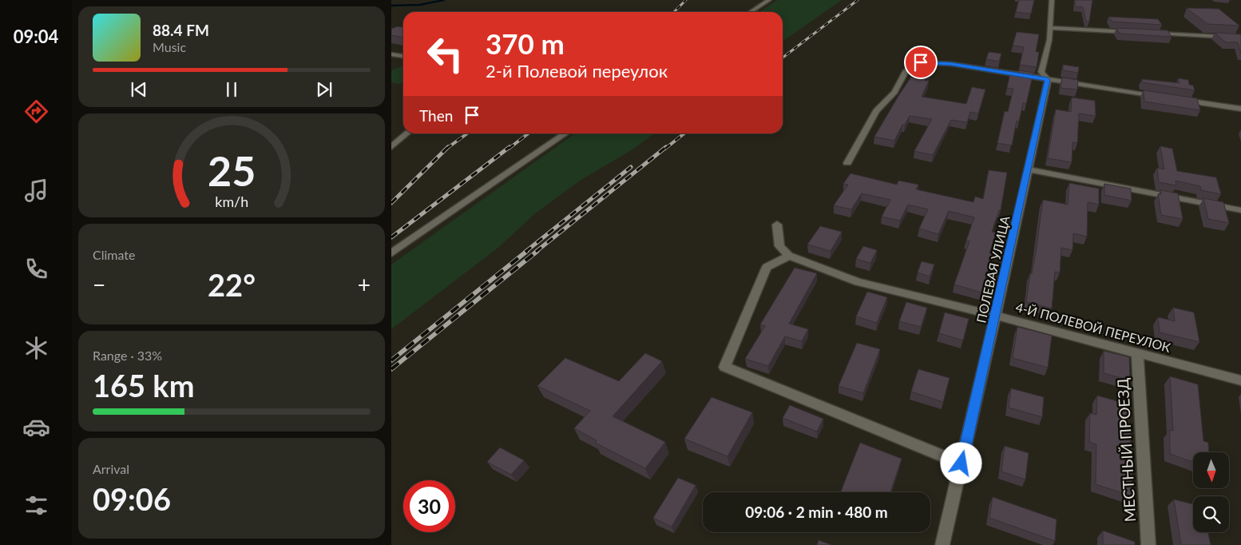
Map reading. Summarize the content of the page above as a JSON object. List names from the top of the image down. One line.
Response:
{"streets":{"street":["ПОЛЕВАЯ УЛИЦА","4-Й ПОЛЕВОЙ ПЕРЕУЛОК","МЕСТНЫЙ ПРОЕЗД"]},"crossings":[["ПОЛЕВАЯ УЛИЦА","4-Й ПОЛЕВОЙ ПЕРЕУЛОК"],["4-Й ПОЛЕВОЙ ПЕРЕУЛОК","МЕСТНЫЙ ПРОЕЗД"]],"north":"bottom","page":{"tabs":"09:04","turn":["370 m","2-й Полевой переулок"],"song":["88.4 FM","Music"],"then":"Then","tile":["Climate",["Range · 33%","165 km"],["Arrival","09:06"]],"heat":["−","22°","+"],"limit":"30","trip":"09:06 · 2 min · 480 m","gauge":["25","km/h"]}}
